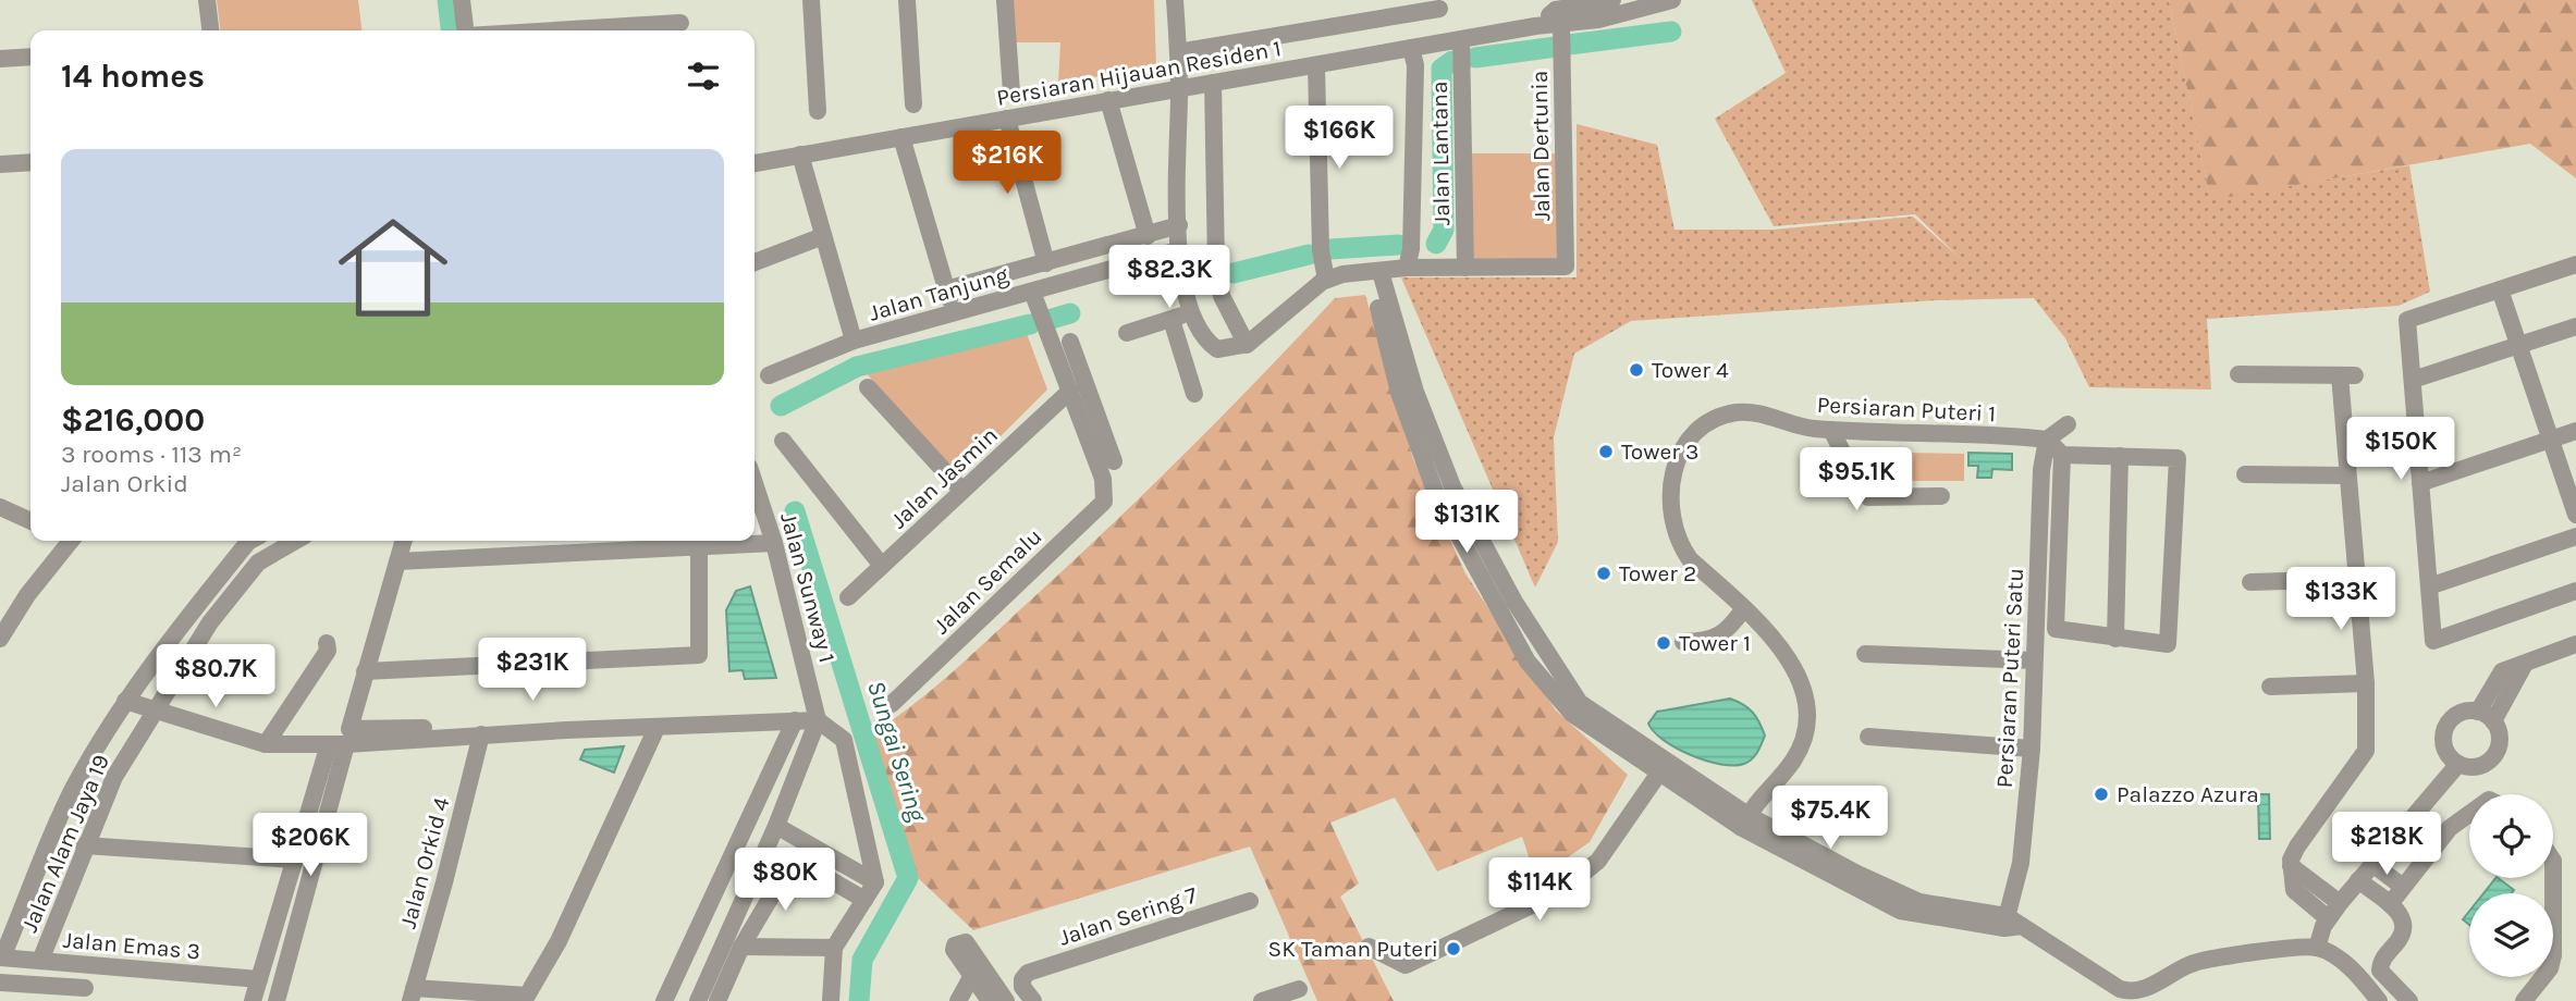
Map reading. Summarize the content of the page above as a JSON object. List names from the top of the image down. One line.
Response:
{"streets":{"street":["Persiaran Hijauan Residen 1","Jalan Dertunia","Jalan Lantana","Jalan Tanjung","Persiaran Puteri 1","Jalan Jasmin","Jalan Semalu","Jalan Sunway 1","Persiaran Puteri Satu","Jalan Alam Jaya 19","Jalan Orkid 4","Jalan Sering 7","Jalan Emas 3"]},"crossings":[["Persiaran Hijauan Residen 1","Jalan Dertunia"],["Persiaran Hijauan Residen 1","Jalan Lantana"],["Persiaran Hijauan Residen 1","Jalan Tanjung"],["Jalan Dertunia","Jalan Lantana"],["Persiaran Puteri 1","Persiaran Puteri Satu"],["Jalan Jasmin","Jalan Semalu"],["Jalan Alam Jaya 19","Jalan Emas 3"]],"water":["Sungai Sering"],"places":["Tower 4","Tower 3","Tower 2","Tower 1","Palazzo Azura","SK Taman Puteri"],"page":{"heading":"14 homes","price":["$166K","$216K","$82.3K","$150K","$95.1K","$131K","$133K","$231K","$80.7K","$75.4K","$218K","$206K","$80K","$114K"],"list":[{"name":"$216,000","note":"3 rooms · 113 m² · Jalan Orkid"}]}}
